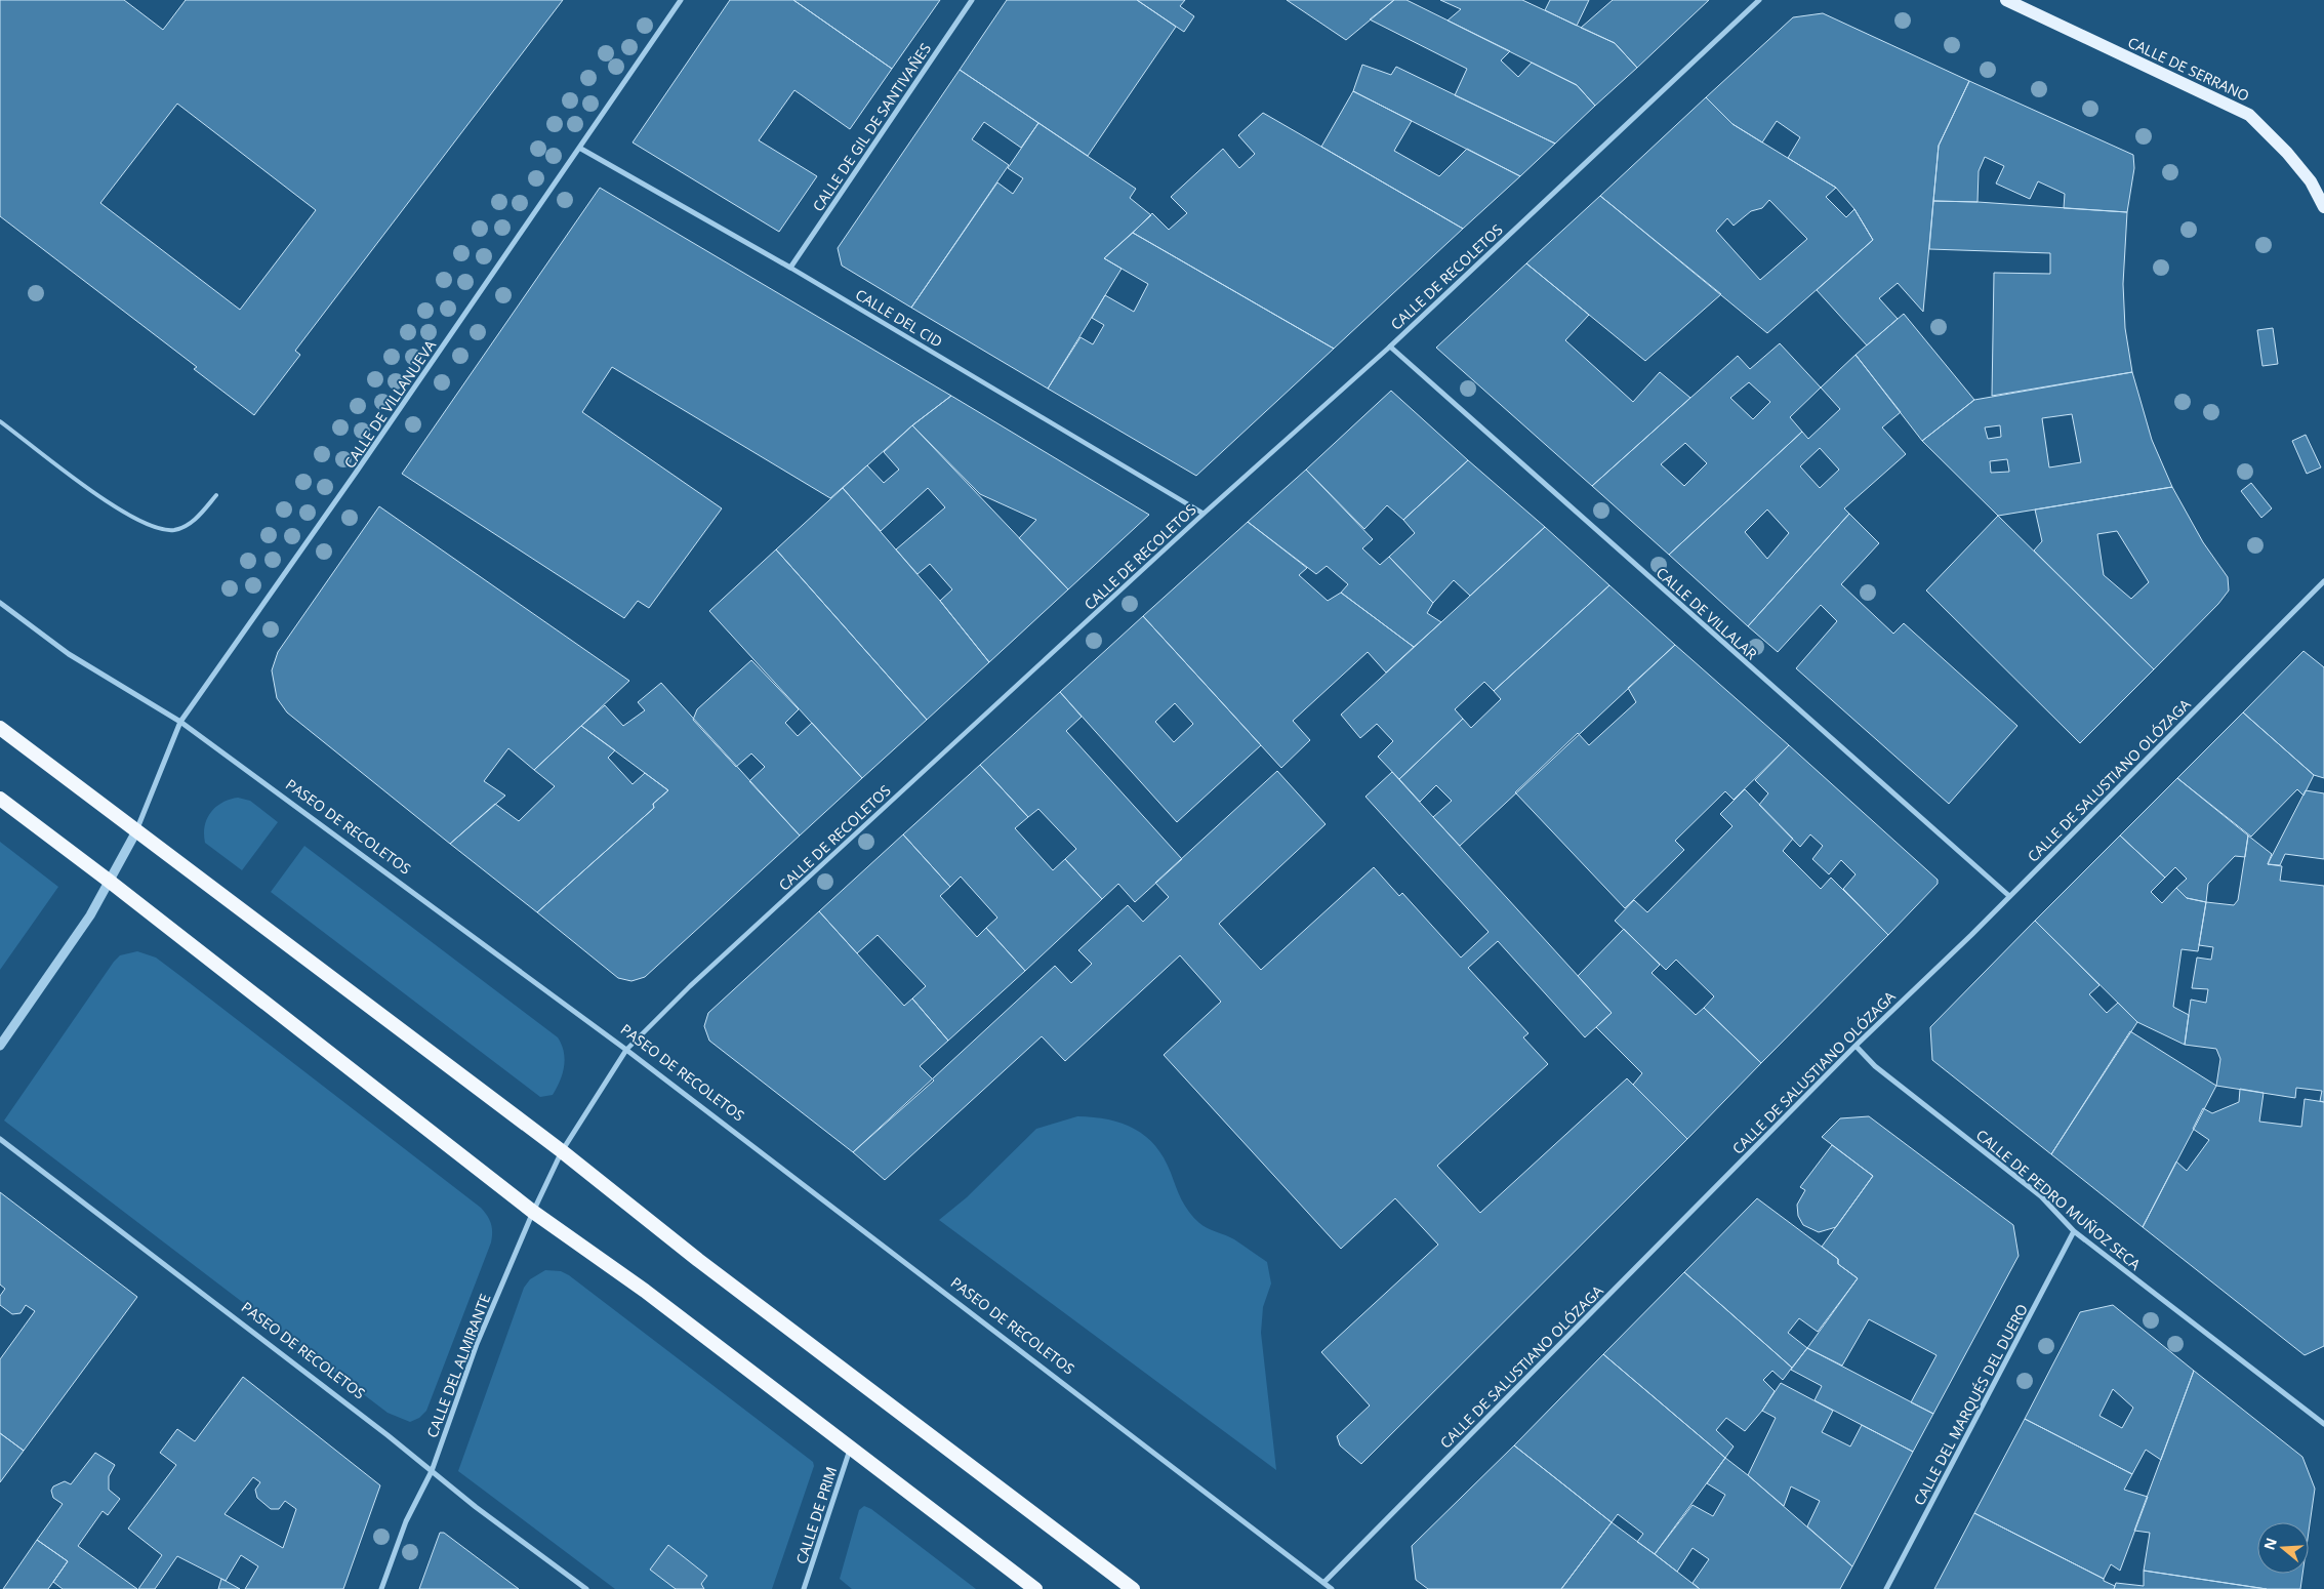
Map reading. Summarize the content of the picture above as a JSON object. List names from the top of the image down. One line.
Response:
{"streets":{"main road":["CALLE DE SERRANO"],"street":["CALLE DE GIL DE SANTIVAÑES","CALLE DE RECOLETOS","CALLE DEL CID","CALLE DE VILLANUEVA","CALLE DE VILLALAR","CALLE DE SALUSTIANO OLÓZAGA","PASEO DE RECOLETOS","CALLE DE PEDRO MUÑOZ SECA","CALLE DEL ALMIRANTE","CALLE DEL MARQUÉS DEL DUERO","CALLE DE PRIM"]},"crossings":[["CALLE DE GIL DE SANTIVAÑES","CALLE DEL CID"],["CALLE DE RECOLETOS","CALLE DEL CID"],["CALLE DE RECOLETOS","CALLE DE VILLALAR"],["CALLE DE RECOLETOS","PASEO DE RECOLETOS"],["CALLE DE RECOLETOS","CALLE DEL ALMIRANTE"],["CALLE DEL CID","CALLE DE VILLANUEVA"],["CALLE DE VILLANUEVA","PASEO DE RECOLETOS"],["CALLE DE VILLALAR","CALLE DE SALUSTIANO OLÓZAGA"],["CALLE DE SALUSTIANO OLÓZAGA","PASEO DE RECOLETOS"],["CALLE DE SALUSTIANO OLÓZAGA","CALLE DE PEDRO MUÑOZ SECA"],["PASEO DE RECOLETOS","CALLE DEL ALMIRANTE"],["CALLE DE PEDRO MUÑOZ SECA","CALLE DEL MARQUÉS DEL DUERO"]],"north":"left"}
